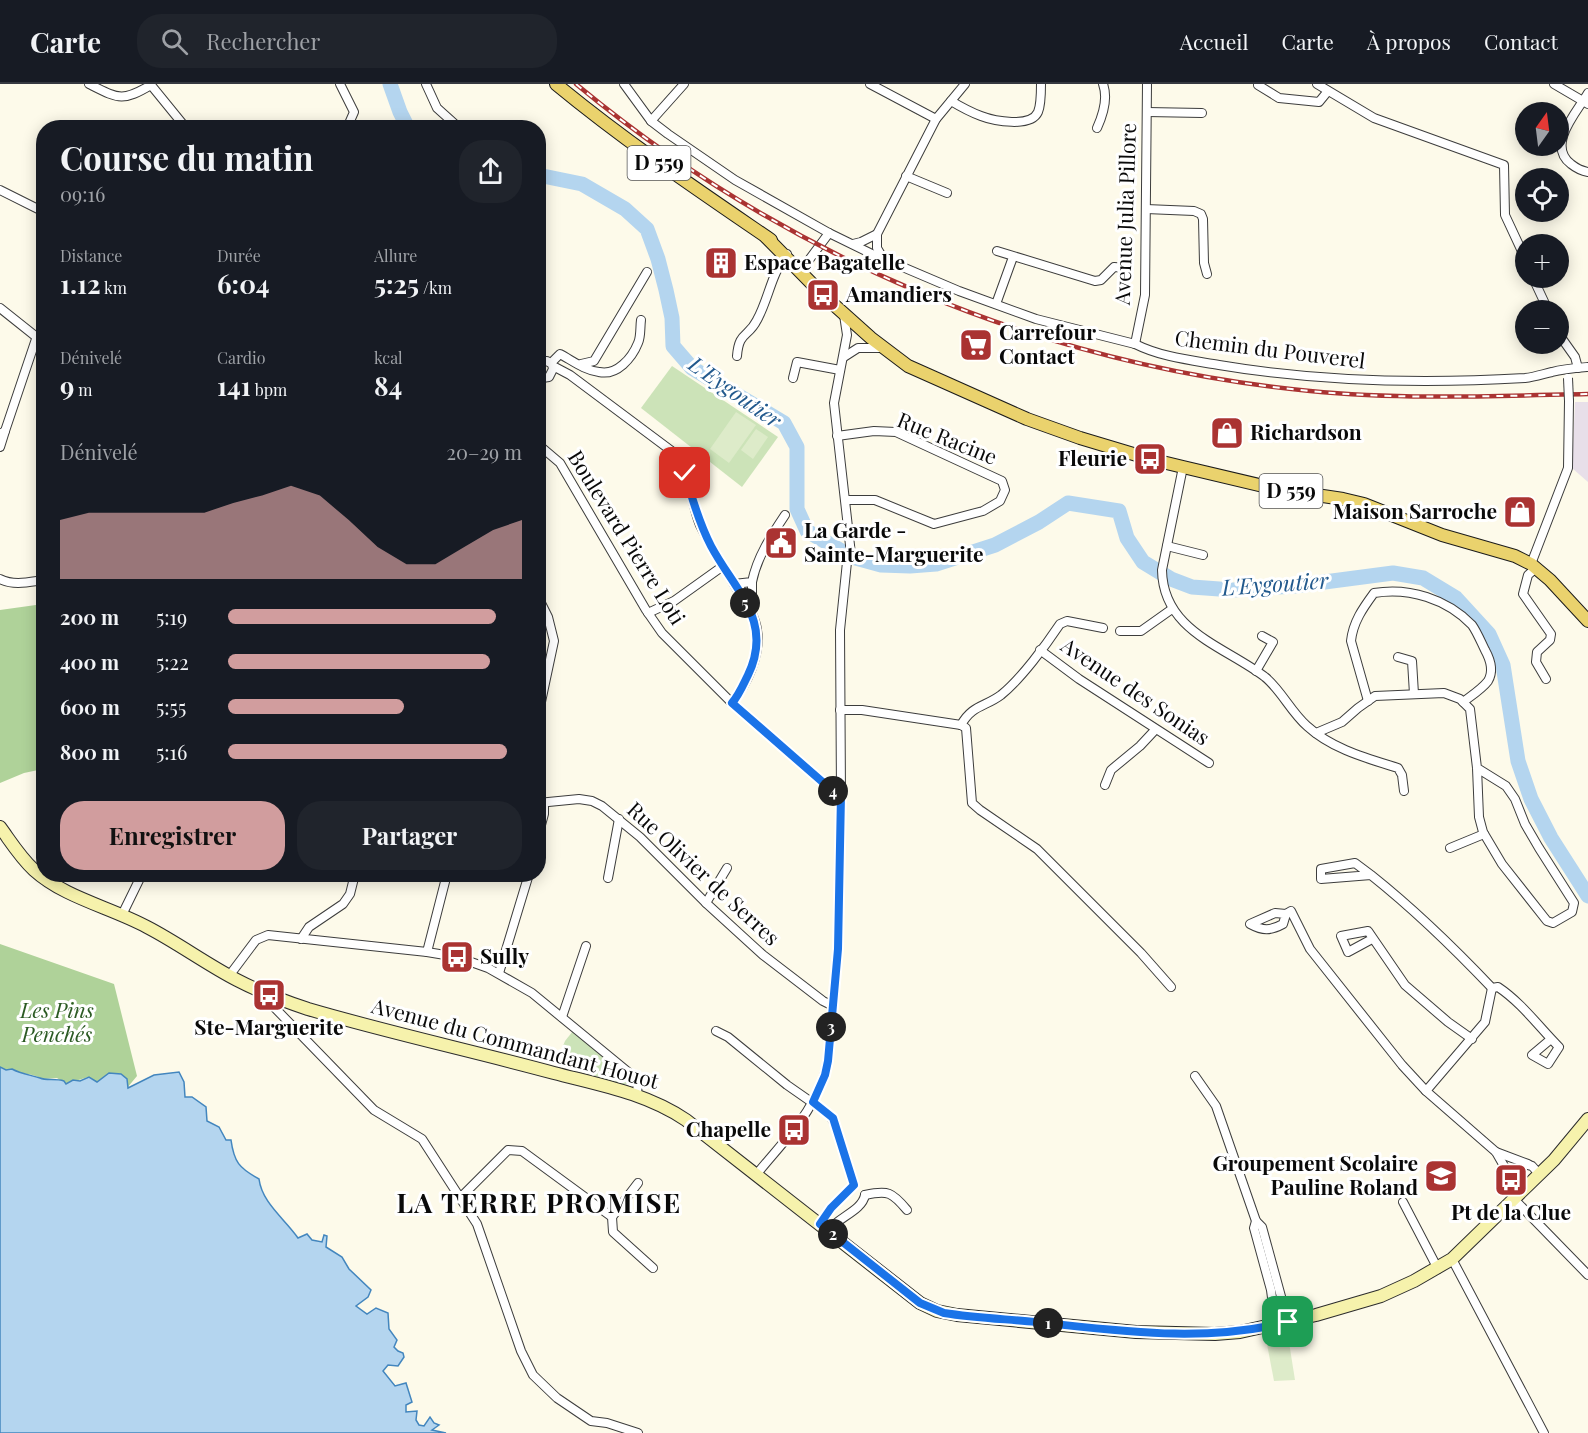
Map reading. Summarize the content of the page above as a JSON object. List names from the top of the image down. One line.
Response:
{"streets":{"main road":["D 559","Avenue du Commandant Houot"],"street":["Avenue Julia Pillore","Chemin du Pouverel","Rue Racine","Boulevard Pierre Loti","Avenue des Sonias","Rue Olivier de Serres"]},"crossings":[["Avenue Julia Pillore","Chemin du Pouverel"]],"districts":["LA TERRE PROMISE"],"water":["L'Eygoutier"],"parks":["Les Pins Penchés"],"places":{"building":["Espace Bagatelle"],"bus stop":["Amandiers","Fleurie","Sully","Ste-Marguerite","Chapelle","Pt de la Clue"],"supermarket":["Carrefour Contact"],"shop":["Richardson","Maison Sarroche"],"public building":["La Garde - Sainte-Marguerite"],"school or university":["Groupement Scolaire Pauline Roland"]},"north":"top","page":{"header":"Carte","search":"Rechercher","nav":["Accueil","Carte","À propos","Contact"],"map_buttons":["+","−"],"heading":["Course du matin","09:16"],"stats":[["Distance","1.12 km"],["Durée","6:04"],["Allure","5:25 /km"],["Dénivelé","9 m"],["Cardio","141 bpm"],["kcal","84"]],"chart":["Dénivelé","20–29 m"],"pins":["5","4","3","2","1"],"list":[{"name":"200 m","note":"5:19"},{"name":"400 m","note":"5:22"},{"name":"600 m","note":"5:55"},{"name":"800 m","note":"5:16"}],"buttons":["Enregistrer","Partager"]}}
